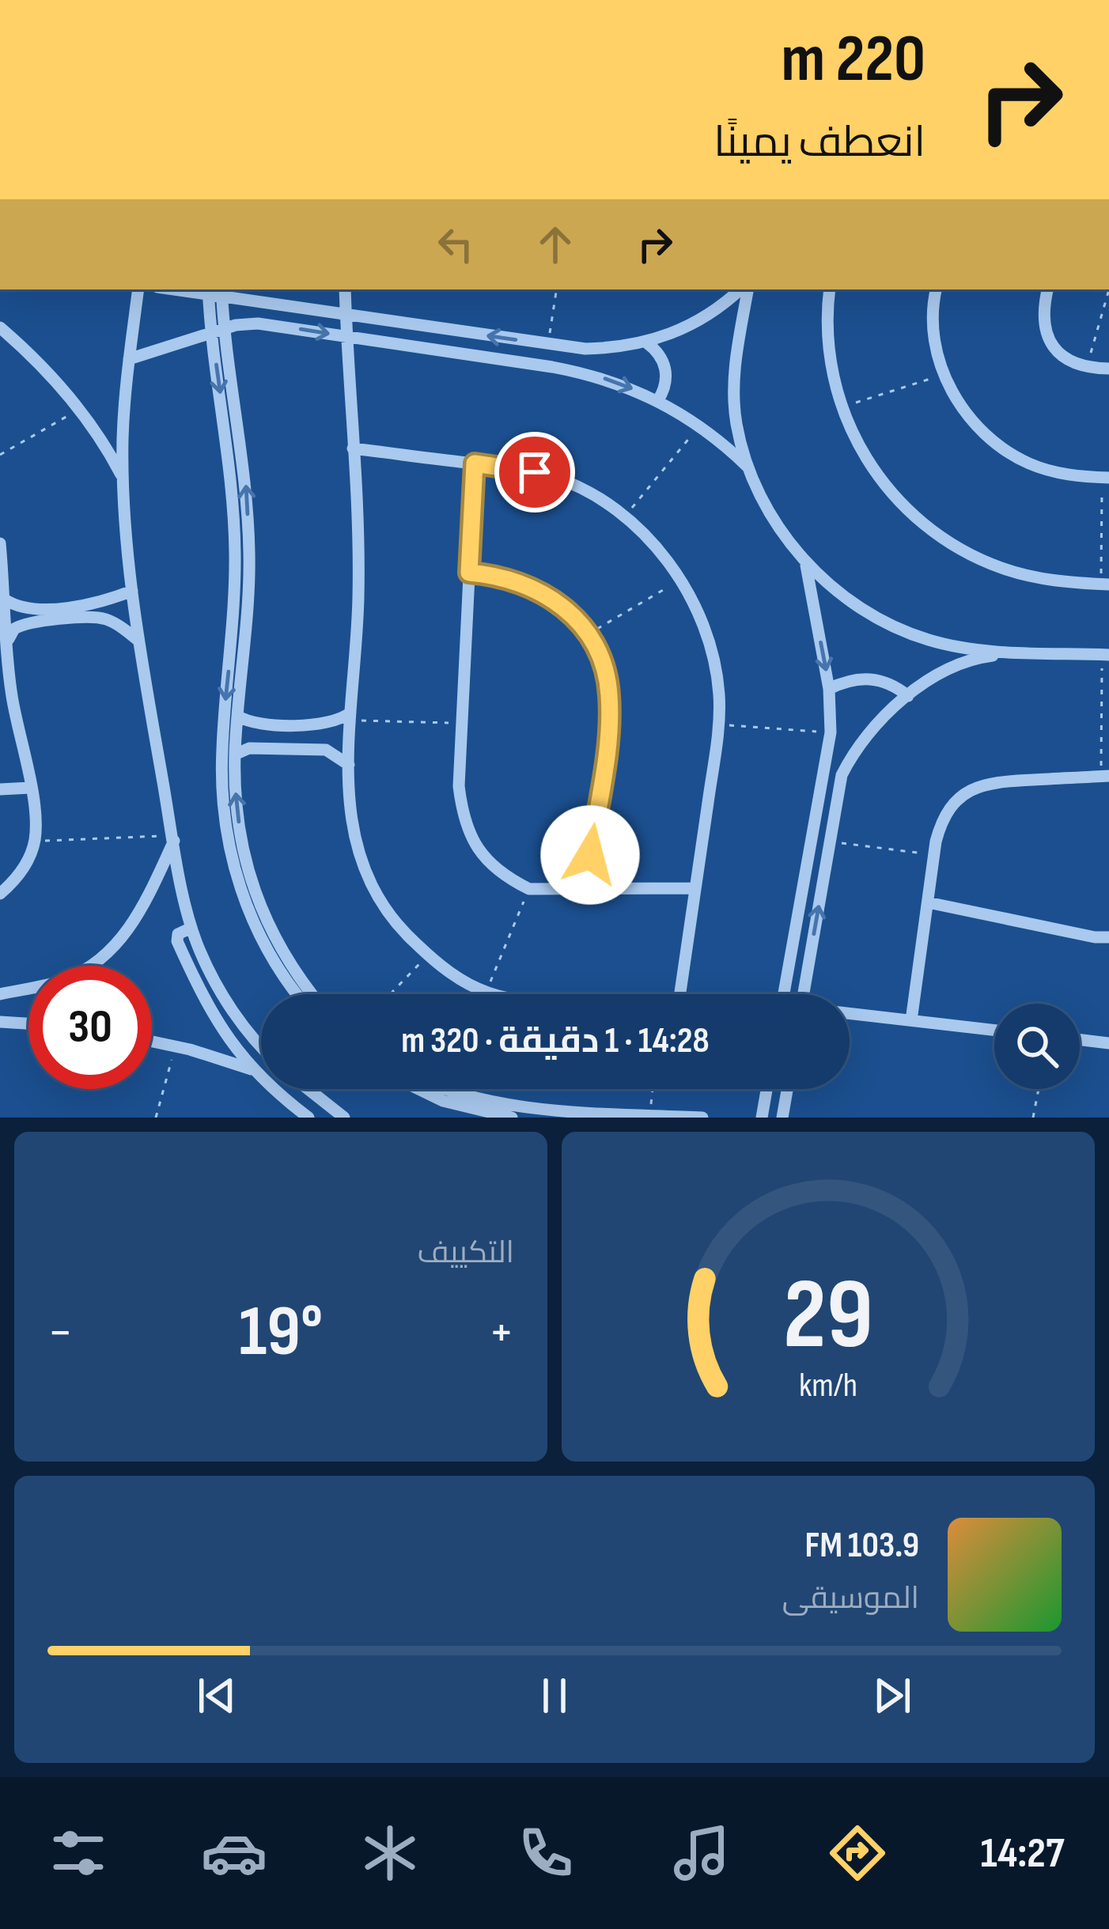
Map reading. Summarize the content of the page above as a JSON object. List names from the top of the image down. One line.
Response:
{"page":{"turn":["220 m","انعطف يمينًا"],"limit":"30","trip":"14:28 · 1 دقيقة · 320 m","tile":"التكييف","heat":["−","19°","+"],"song":["103.9 FM","الموسيقى"],"tabs":"14:27","gauge":["29","km/h"]}}
